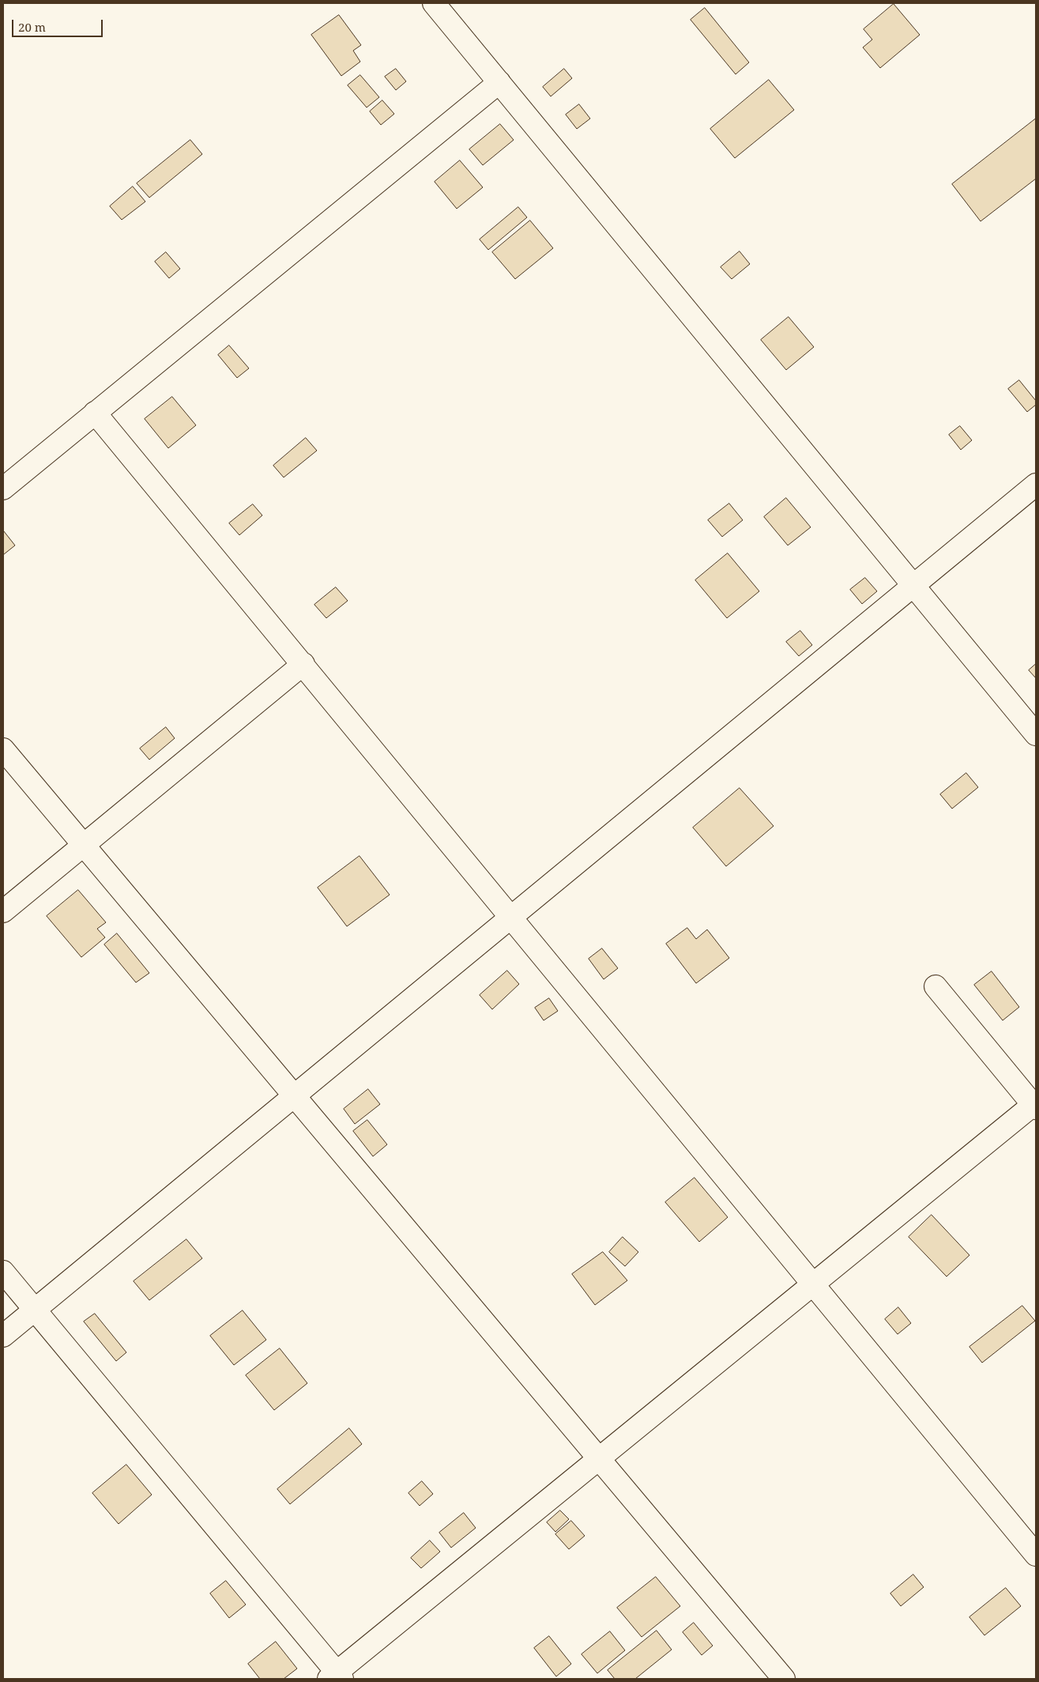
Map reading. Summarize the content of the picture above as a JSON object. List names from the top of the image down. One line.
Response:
{"scale_bar":"20 m"}
